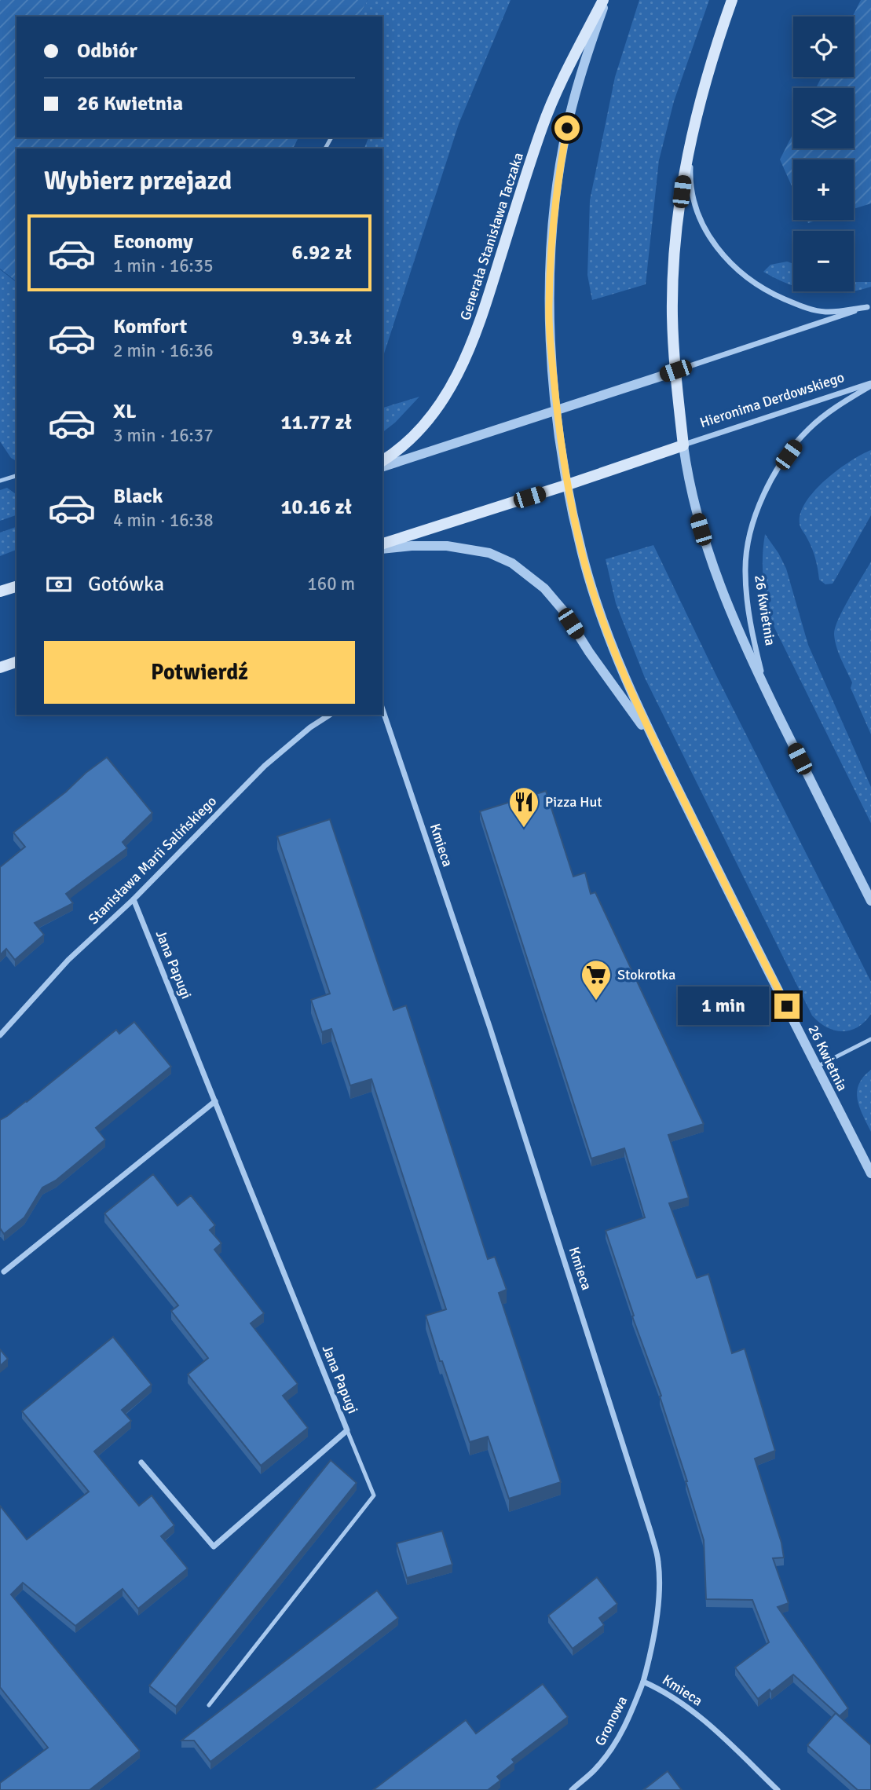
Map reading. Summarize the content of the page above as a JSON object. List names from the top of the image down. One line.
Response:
{"streets":{"main road":["Generała Stanisława Taczaka","Hieronima Derdowskiego"],"street":["26 Kwietnia","Kmieca","Stanisława Marii Salińskiego","Jana Papugi","Gronowa"]},"crossings":[["Hieronima Derdowskiego","26 Kwietnia"],["Kmieca","Gronowa"],["Stanisława Marii Salińskiego","Jana Papugi"]],"places":{"restaurant":["Pizza Hut"],"supermarket":["Stokrotka"]},"page":{"map_buttons":["+","−"],"banner":["Odbiór","26 Kwietnia"],"heading":"Wybierz przejazd","list":[{"name":"Economy","note":"1 min · 16:35","value":"6.92 zł"},{"name":"Komfort","note":"2 min · 16:36","value":"9.34 zł"},{"name":"XL","note":"3 min · 16:37","value":"11.77 zł"},{"name":"Black","note":"4 min · 16:38","value":"10.16 zł"}],"pay":["Gotówka","160 m"],"buttons":"Potwierdź","bubble":"1 min"}}
